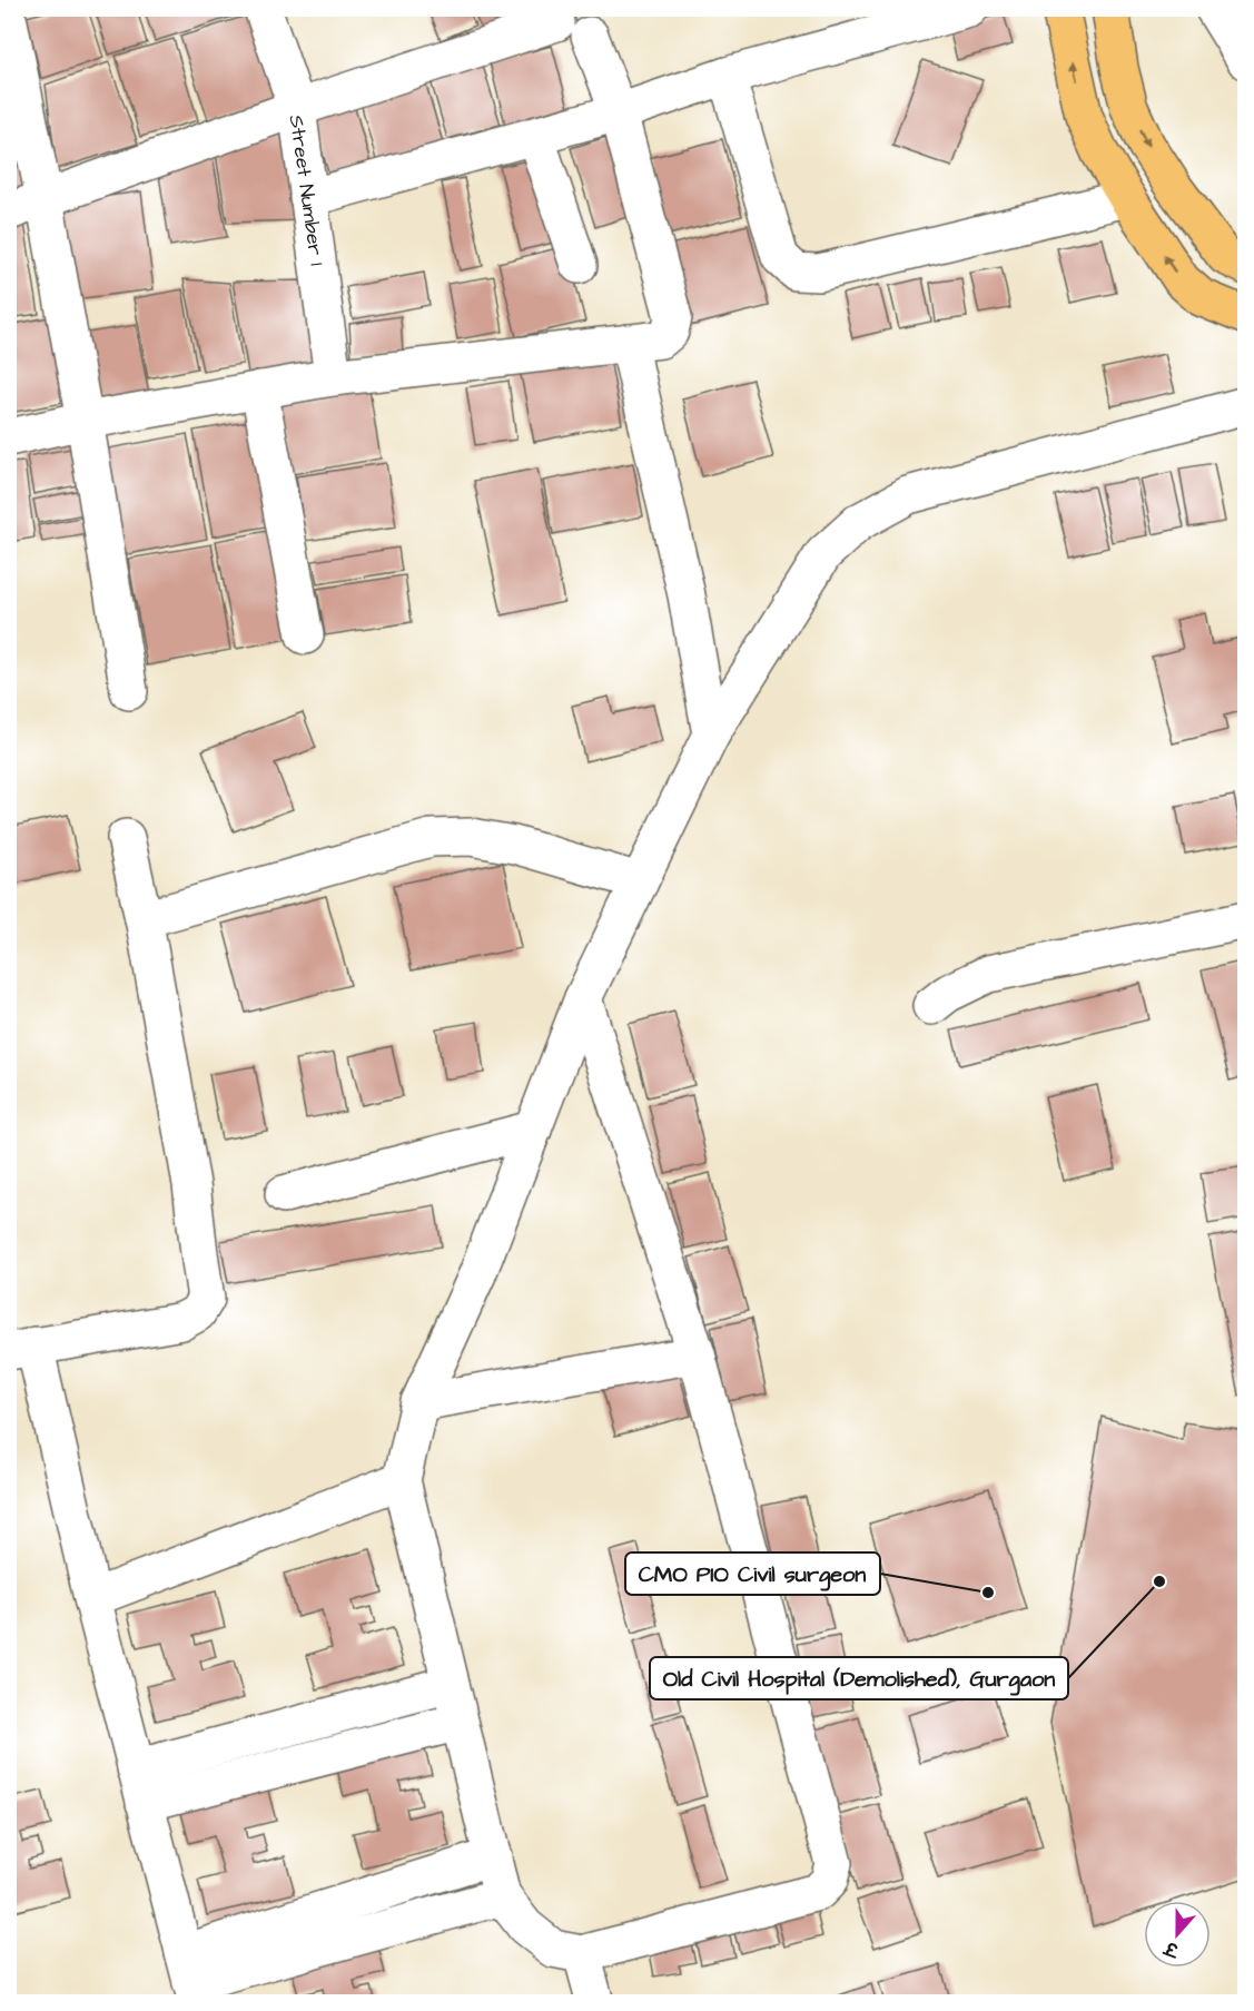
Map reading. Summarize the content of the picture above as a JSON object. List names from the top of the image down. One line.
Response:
{"streets":{"street":["Street Number 1"]},"places":["Old Civil Hospital (Demolished), Gurgaon","CMO PIO Civil surgeon"],"north":"bottom"}
